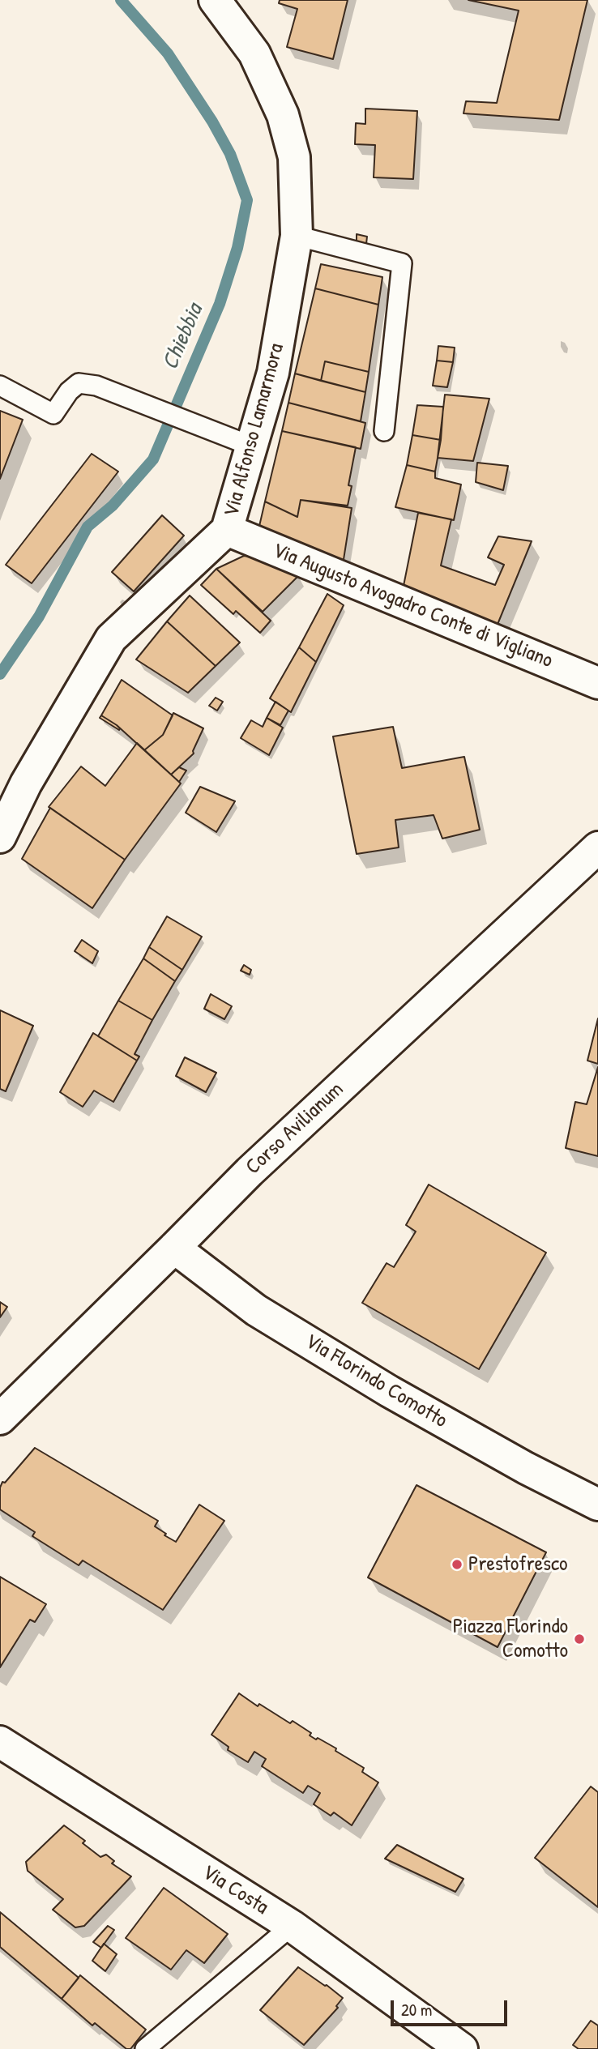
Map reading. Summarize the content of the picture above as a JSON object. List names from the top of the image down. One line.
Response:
{"streets":{"street":["Via Alfonso Lamarmora","Via Augusto Avogadro Conte di Vigliano","Corso Avilianum","Via Florindo Comotto","Via Costa"]},"crossings":[["Via Alfonso Lamarmora","Via Augusto Avogadro Conte di Vigliano"],["Corso Avilianum","Via Florindo Comotto"]],"water":["Chiebbia"],"places":["Prestofresco","Piazza Florindo Comotto"],"scale_bar":"20 m"}
